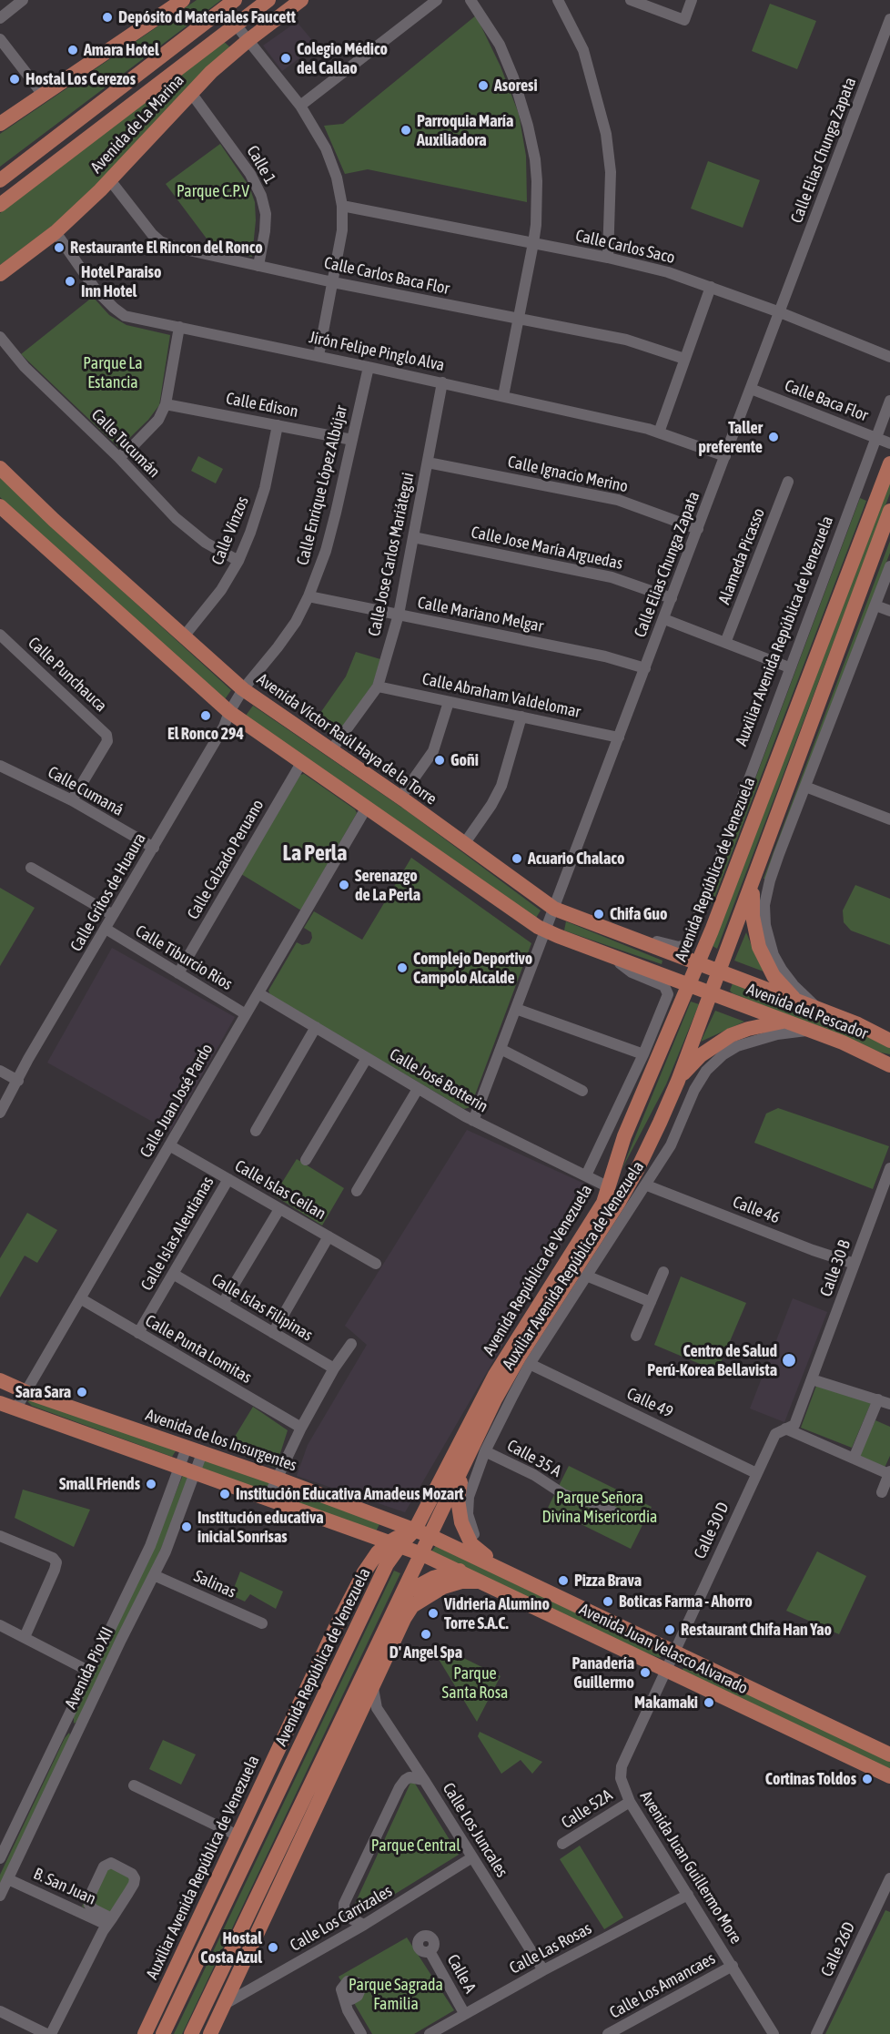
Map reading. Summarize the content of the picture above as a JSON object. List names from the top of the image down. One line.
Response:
{"streets":{"main road":["Avenida de La Marina","Auxiliar Avenida República de Venezuela","Avenida Víctor Raúl Haya de la Torre","Avenida República de Venezuela","Avenida del Pescador","Avenida de los Insurgentes","Avenida Juan Velasco Alvarado"],"street":["Calle Elias Chunga Zapata","Calle 1","Calle Carlos Saco","Calle Carlos Baca Flor","Jirón Felipe Pinglo Alva","Calle Baca Flor","Calle Edison","Calle Tucumán","Calle Ignacio Merino","Calle Enrique López Albújar","Calle Vinzos","Calle Jose María Arguedas","Calle Jose Carlos Mariátegui","Alameda Picasso","Calle Mariano Melgar","Calle Punchauca","Calle Abraham Valdelomar","Calle Cumaná","Calle Calzado Peruano","Calle Gritos de Huaura","Calle Tiburcio Rios","Calle José Botterin","Calle Juan José Pardo","Calle Islas Ceilan","Calle 46","Calle Islas Aleutianas","Calle 30 B","Calle Islas Filipinas","Calle Punta Lomitas","Calle 49","Calle 35 A","Calle 30 D","Salinas","Avenida Pio XII","Calle 52A","Calle Los Juncales","Avenida Juan Guillermo More","B. San Juan","Calle Los Carrizales","Calle Las Rosas","Calle 26D","Calle A","Calle Los Amancaes"]},"crossings":[["Avenida de La Marina","Calle 1"],["Avenida de La Marina","Calle Carlos Baca Flor"],["Avenida de La Marina","Jirón Felipe Pinglo Alva"],["Calle Elias Chunga Zapata","Calle Carlos Saco"],["Calle Elias Chunga Zapata","Jirón Felipe Pinglo Alva"],["Calle Elias Chunga Zapata","Calle Baca Flor"],["Calle Elias Chunga Zapata","Calle Ignacio Merino"],["Calle Elias Chunga Zapata","Calle Jose María Arguedas"],["Calle Elias Chunga Zapata","Calle Mariano Melgar"],["Calle Elias Chunga Zapata","Calle Abraham Valdelomar"],["Calle Elias Chunga Zapata","Avenida Víctor Raúl Haya de la Torre"],["Calle Elias Chunga Zapata","Calle José Botterin"],["Calle 1","Calle Carlos Baca Flor"],["Jirón Felipe Pinglo Alva","Calle Enrique López Albújar"],["Jirón Felipe Pinglo Alva","Calle Jose Carlos Mariátegui"],["Calle Baca Flor","Auxiliar Avenida República de Venezuela"],["Calle Edison","Calle Enrique López Albújar"],["Calle Edison","Calle Vinzos"],["Calle Tucumán","Calle Vinzos"],["Calle Ignacio Merino","Calle Jose Carlos Mariátegui"],["Calle Enrique López Albújar","Calle Mariano Melgar"],["Calle Enrique López Albújar","Avenida Víctor Raúl Haya de la Torre"],["Calle Enrique López Albújar","Calle Gritos de Huaura"],["Calle Vinzos","Avenida Víctor Raúl Haya de la Torre"],["Calle Jose María Arguedas","Calle Jose Carlos Mariátegui"],["Calle Jose Carlos Mariátegui","Calle Mariano Melgar"],["Calle Jose Carlos Mariátegui","Calle Abraham Valdelomar"],["Calle Jose Carlos Mariátegui","Avenida Víctor Raúl Haya de la Torre"],["Auxiliar Avenida República de Venezuela","Avenida Víctor Raúl Haya de la Torre"],["Auxiliar Avenida República de Venezuela","Avenida República de Venezuela"],["Auxiliar Avenida República de Venezuela","Avenida del Pescador"],["Auxiliar Avenida República de Venezuela","Calle 46"],["Auxiliar Avenida República de Venezuela","Calle 49"],["Auxiliar Avenida República de Venezuela","Calle 35 A"],["Auxiliar Avenida República de Venezuela","Avenida Juan Velasco Alvarado"],["Calle Punchauca","Calle Cumaná"],["Avenida Víctor Raúl Haya de la Torre","Avenida República de Venezuela"],["Avenida Víctor Raúl Haya de la Torre","Calle Gritos de Huaura"],["Avenida Víctor Raúl Haya de la Torre","Avenida del Pescador"],["Calle Cumaná","Calle Gritos de Huaura"],["Calle Calzado Peruano","Calle Tiburcio Rios"],["Avenida República de Venezuela","Avenida del Pescador"],["Avenida República de Venezuela","Calle José Botterin"],["Avenida República de Venezuela","Avenida de los Insurgentes"],["Avenida República de Venezuela","Avenida Juan Velasco Alvarado"],["Calle Gritos de Huaura","Calle Tiburcio Rios"],["Calle Tiburcio Rios","Calle Juan José Pardo"],["Calle José Botterin","Calle Juan José Pardo"],["Calle Juan José Pardo","Calle Islas Ceilan"],["Calle Juan José Pardo","Calle Punta Lomitas"],["Calle Juan José Pardo","Avenida de los Insurgentes"],["Calle Islas Ceilan","Calle Islas Aleutianas"],["Calle 46","Calle 30 B"],["Calle Islas Aleutianas","Calle Islas Filipinas"],["Calle Islas Aleutianas","Calle Punta Lomitas"],["Calle 30 B","Calle 30 D"],["Calle 49","Calle 30 D"],["Avenida de los Insurgentes","Avenida Juan Velasco Alvarado"],["Avenida de los Insurgentes","Avenida Pio XII"],["Calle 30 D","Avenida Juan Velasco Alvarado"],["Calle 30 D","Avenida Juan Guillermo More"],["Salinas","Avenida Pio XII"],["Avenida Juan Velasco Alvarado","Avenida Juan Guillermo More"],["Avenida Pio XII","B. San Juan"],["Calle 52A","Avenida Juan Guillermo More"],["Calle Los Juncales","Calle Los Carrizales"],["Calle Los Juncales","Calle Las Rosas"],["Avenida Juan Guillermo More","Calle Las Rosas"],["Avenida Juan Guillermo More","Calle Los Amancaes"],["Calle Las Rosas","Calle A"]],"districts":["La Perla"],"parks":["Parque C.P.V","Parque La Estancia","Parque Señora Divina Misericordia","Parque Santa Rosa","Parque Central","Parque Sagrada Familia"],"places":["Depósito d Materiales Faucett","Amara Hotel","Colegio Médico del Callao","Hostal Los Cerezos","Asoresi","Parroquia María Auxiliadora","Restaurante El Rincon del Ronco","Hotel Paraiso Inn Hotel","Taller preferente","El Ronco 294","Goñi","Acuario Chalaco","Serenazgo de La Perla","Chifa Guo","Complejo Deportivo Campolo Alcalde","Centro de Salud Perú-Korea Bellavista","Sara Sara","Small Friends","Institución Educativa Amadeus Mozart","Institución educativa inicial Sonrisas","Pizza Brava","Boticas Farma - Ahorro","Vidrieria Alumino Torre S.A.C.","Restaurant Chifa Han Yao","D' Angel Spa","Panadería Guillermo","Makamaki","Cortinas Toldos","Hostal Costa Azul"]}
